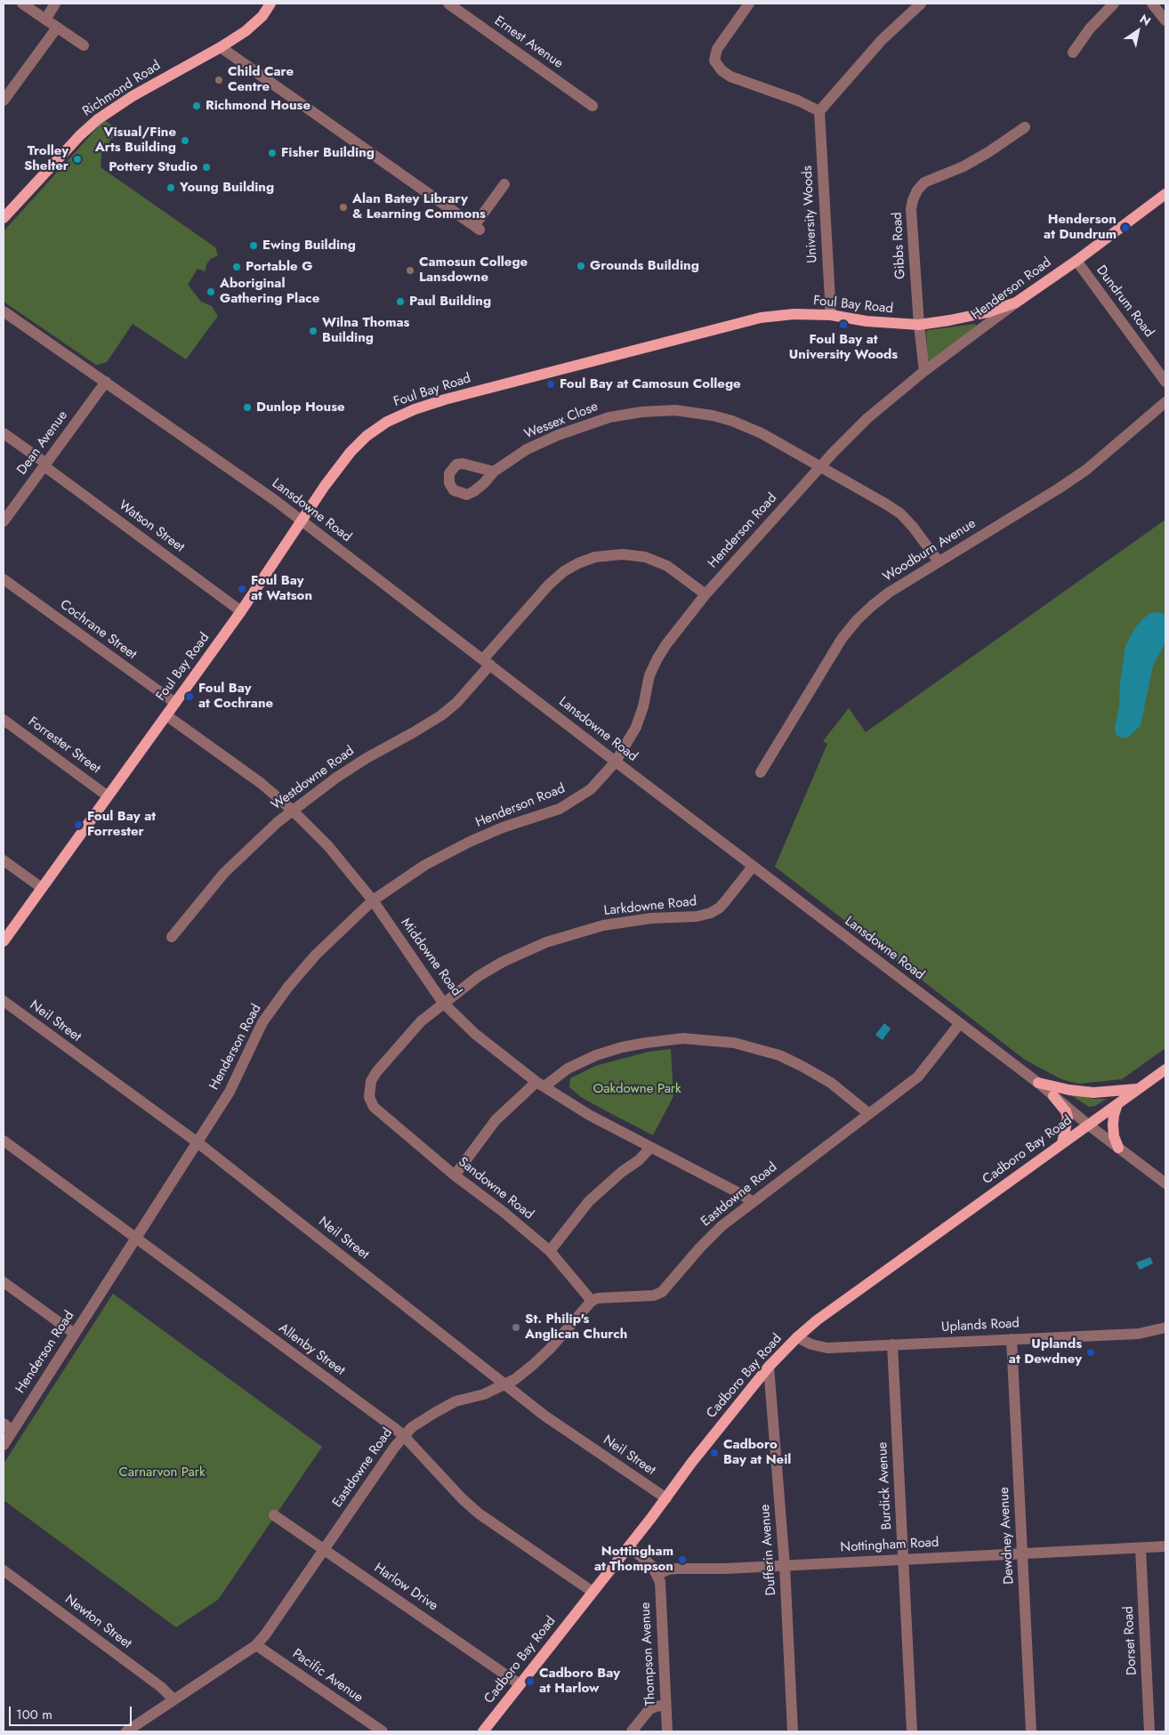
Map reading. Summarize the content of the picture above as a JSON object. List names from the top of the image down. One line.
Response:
{"streets":{"main road":["Richmond Road","Henderson Road","Foul Bay Road","Cadboro Bay Road"],"street":["Ernest Avenue","University Woods","Gibbs Road","Dundrum Road","Wessex Close","Dean Avenue","Lansdowne Road","Watson Street","Woodburn Avenue","Cochrane Street","Forrester Street","Westdowne Road","Larkdowne Road","Middowne Road","Neil Street","Sandowne Road","Eastdowne Road","Uplands Road","Allenby Street","Burdick Avenue","Dewdney Avenue","Nottingham Road","Dufferin Avenue","Harlow Drive","Newton Street","Dorset Road","Thompson Avenue","Pacific Avenue"]},"crossings":[["University Woods","Foul Bay Road"],["Gibbs Road","Henderson Road"],["Gibbs Road","Foul Bay Road"],["Henderson Road","Dundrum Road"],["Henderson Road","Foul Bay Road"],["Henderson Road","Wessex Close"],["Henderson Road","Lansdowne Road"],["Henderson Road","Westdowne Road"],["Henderson Road","Middowne Road"],["Henderson Road","Neil Street"],["Henderson Road","Allenby Street"],["Foul Bay Road","Lansdowne Road"],["Foul Bay Road","Watson Street"],["Foul Bay Road","Cochrane Street"],["Foul Bay Road","Forrester Street"],["Foul Bay Road","Middowne Road"],["Wessex Close","Woodburn Avenue"],["Dean Avenue","Lansdowne Road"],["Dean Avenue","Watson Street"],["Lansdowne Road","Westdowne Road"],["Lansdowne Road","Larkdowne Road"],["Lansdowne Road","Cadboro Bay Road"],["Lansdowne Road","Eastdowne Road"],["Westdowne Road","Middowne Road"],["Larkdowne Road","Middowne Road"],["Larkdowne Road","Sandowne Road"],["Middowne Road","Eastdowne Road"],["Neil Street","Cadboro Bay Road"],["Neil Street","Eastdowne Road"],["Cadboro Bay Road","Uplands Road"],["Cadboro Bay Road","Allenby Street"],["Cadboro Bay Road","Dufferin Avenue"],["Cadboro Bay Road","Harlow Drive"],["Sandowne Road","Eastdowne Road"],["Eastdowne Road","Allenby Street"],["Eastdowne Road","Harlow Drive"],["Eastdowne Road","Newton Street"],["Eastdowne Road","Pacific Avenue"],["Uplands Road","Burdick Avenue"],["Uplands Road","Dewdney Avenue"],["Burdick Avenue","Nottingham Road"],["Dewdney Avenue","Nottingham Road"],["Nottingham Road","Dufferin Avenue"],["Nottingham Road","Dorset Road"],["Nottingham Road","Thompson Avenue"]],"parks":["Oakdowne Park","Carnarvon Park"],"places":["Child Care Centre","Richmond House","Visual/Fine Arts Building","Fisher Building","Trolley Shelter","Pottery Studio","Young Building","Alan Batey Library & Learning Commons","Henderson at Dundrum","Ewing Building","Grounds Building","Portable G","Camosun College Lansdowne","Aboriginal Gathering Place","Paul Building","Foul Bay at University Woods","Wilna Thomas Building","Foul Bay at Camosun College","Dunlop House","Foul Bay at Watson","Foul Bay at Cochrane","Foul Bay at Forrester","St. Philip's Anglican Church","Uplands at Dewdney","Cadboro Bay at Neil","Nottingham at Thompson","Cadboro Bay at Harlow"],"scale_bar":"100 m","north":"top right"}
